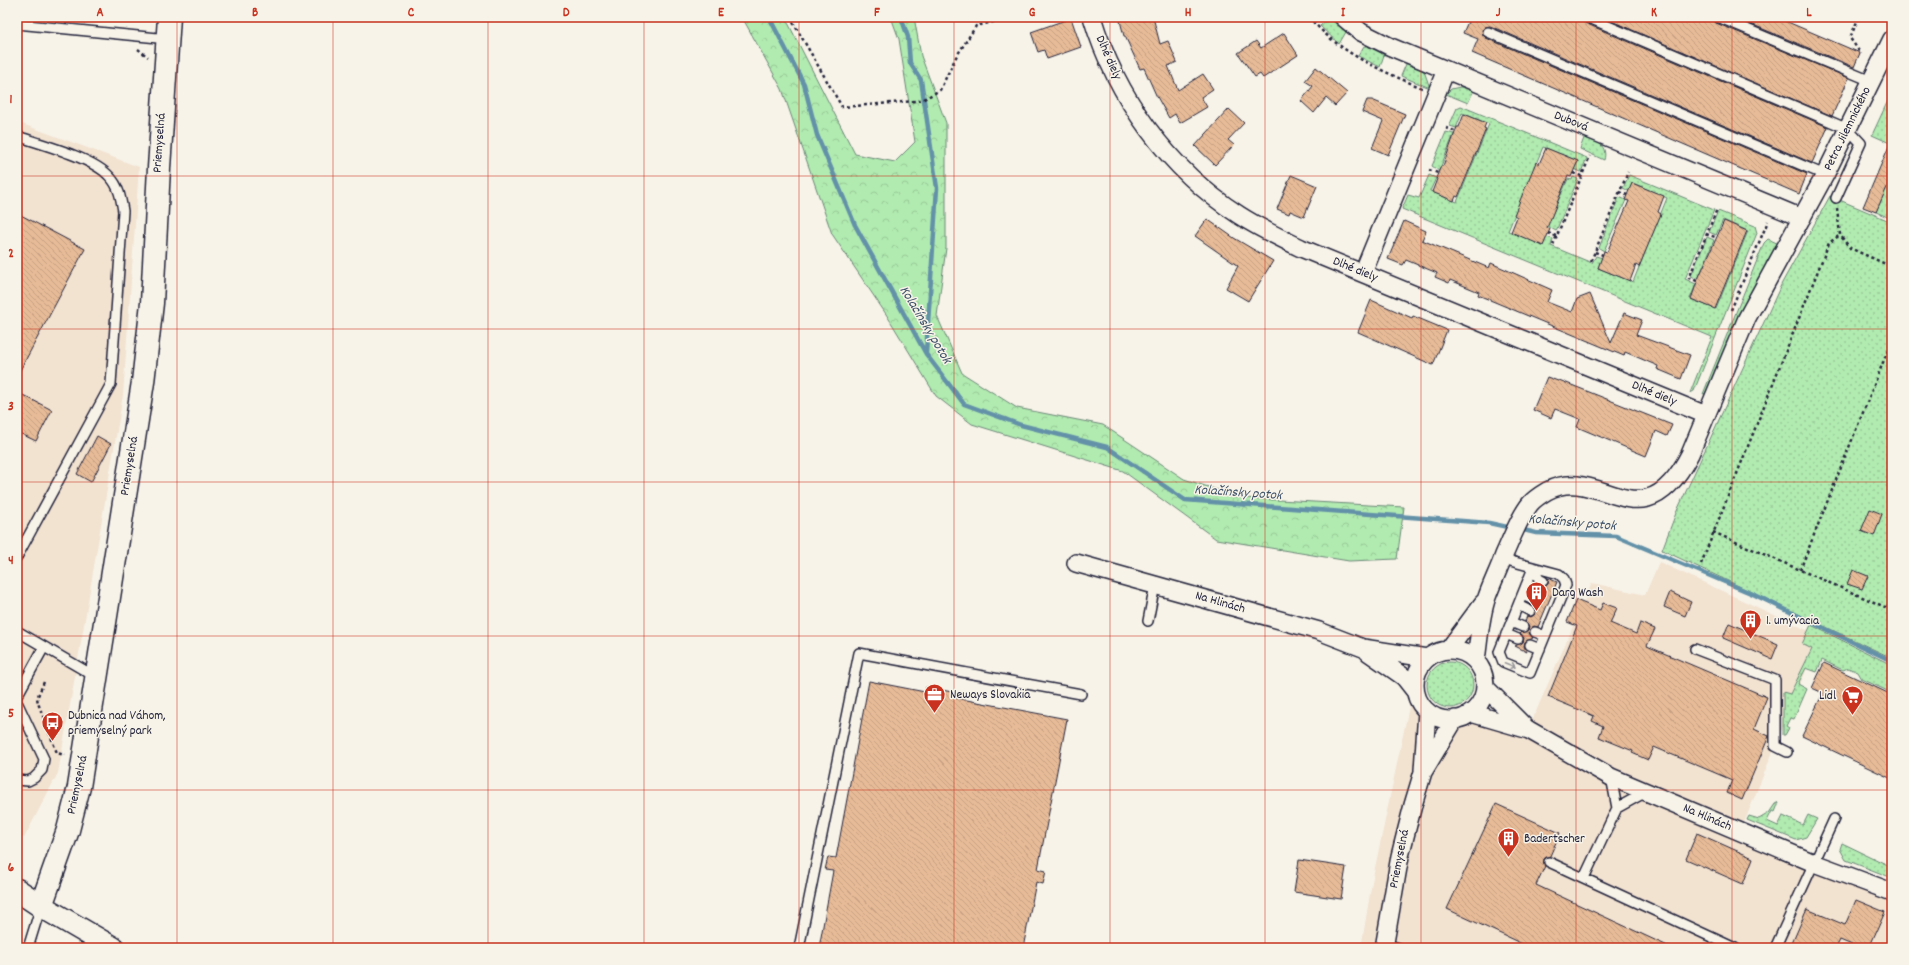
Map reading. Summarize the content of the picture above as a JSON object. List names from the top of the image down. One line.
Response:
{"streets":{"street":["Dlhé diely","Dubová","Petra Jilemnického","Priemyselná","Na Hlinách"]},"crossings":[["Dlhé diely","Petra Jilemnického"],["Dubová","Petra Jilemnického"],["Priemyselná","Na Hlinách"]],"water":["Kolačínsky potok"],"places":{"building":["Darg Wash","1. umývacia","Badertscher"],"office":["Neways Slovakia"],"supermarket":["Lidl"],"bus stop":["Dubnica nad Váhom, priemyselný park"]},"grid":{"columns":["A","B","C","D","E","F","G","H","I","J","K","L"],"rows":["1","2","3","4","5","6"]}}
